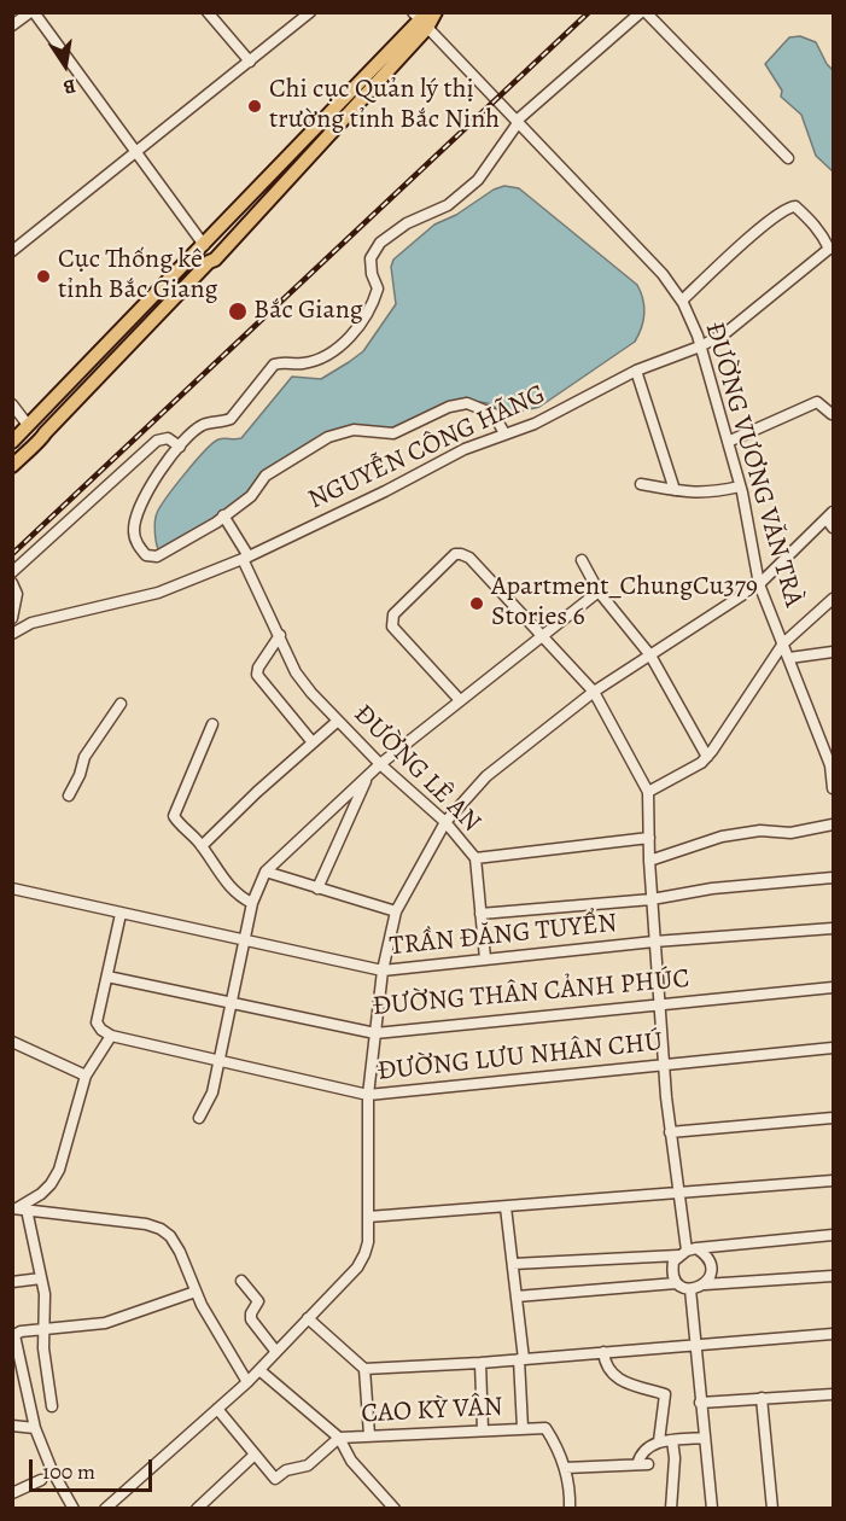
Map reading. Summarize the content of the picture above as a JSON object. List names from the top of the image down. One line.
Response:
{"streets":{"street":["NGUYỄN CÔNG HÃNG","ĐƯỜNG VƯƠNG VĂN TRÀ","ĐƯỜNG LÊ AN","TRẦN ĐĂNG TUYỂN","ĐƯỜNG THÂN CẢNH PHÚC","ĐƯỜNG LƯU NHÂN CHÚ","CAO KỲ VÂN"]},"crossings":[["NGUYỄN CÔNG HÃNG","ĐƯỜNG VƯƠNG VĂN TRÀ"],["NGUYỄN CÔNG HÃNG","ĐƯỜNG LÊ AN"]],"places":["Chi cục Quản lý thị trường tỉnh Bắc Ninh","Cục Thống kê tỉnh Bắc Giang","Bắc Giang","Apartment_ChungCu379 Stories 6"],"scale_bar":"100 m","north":"bottom"}
